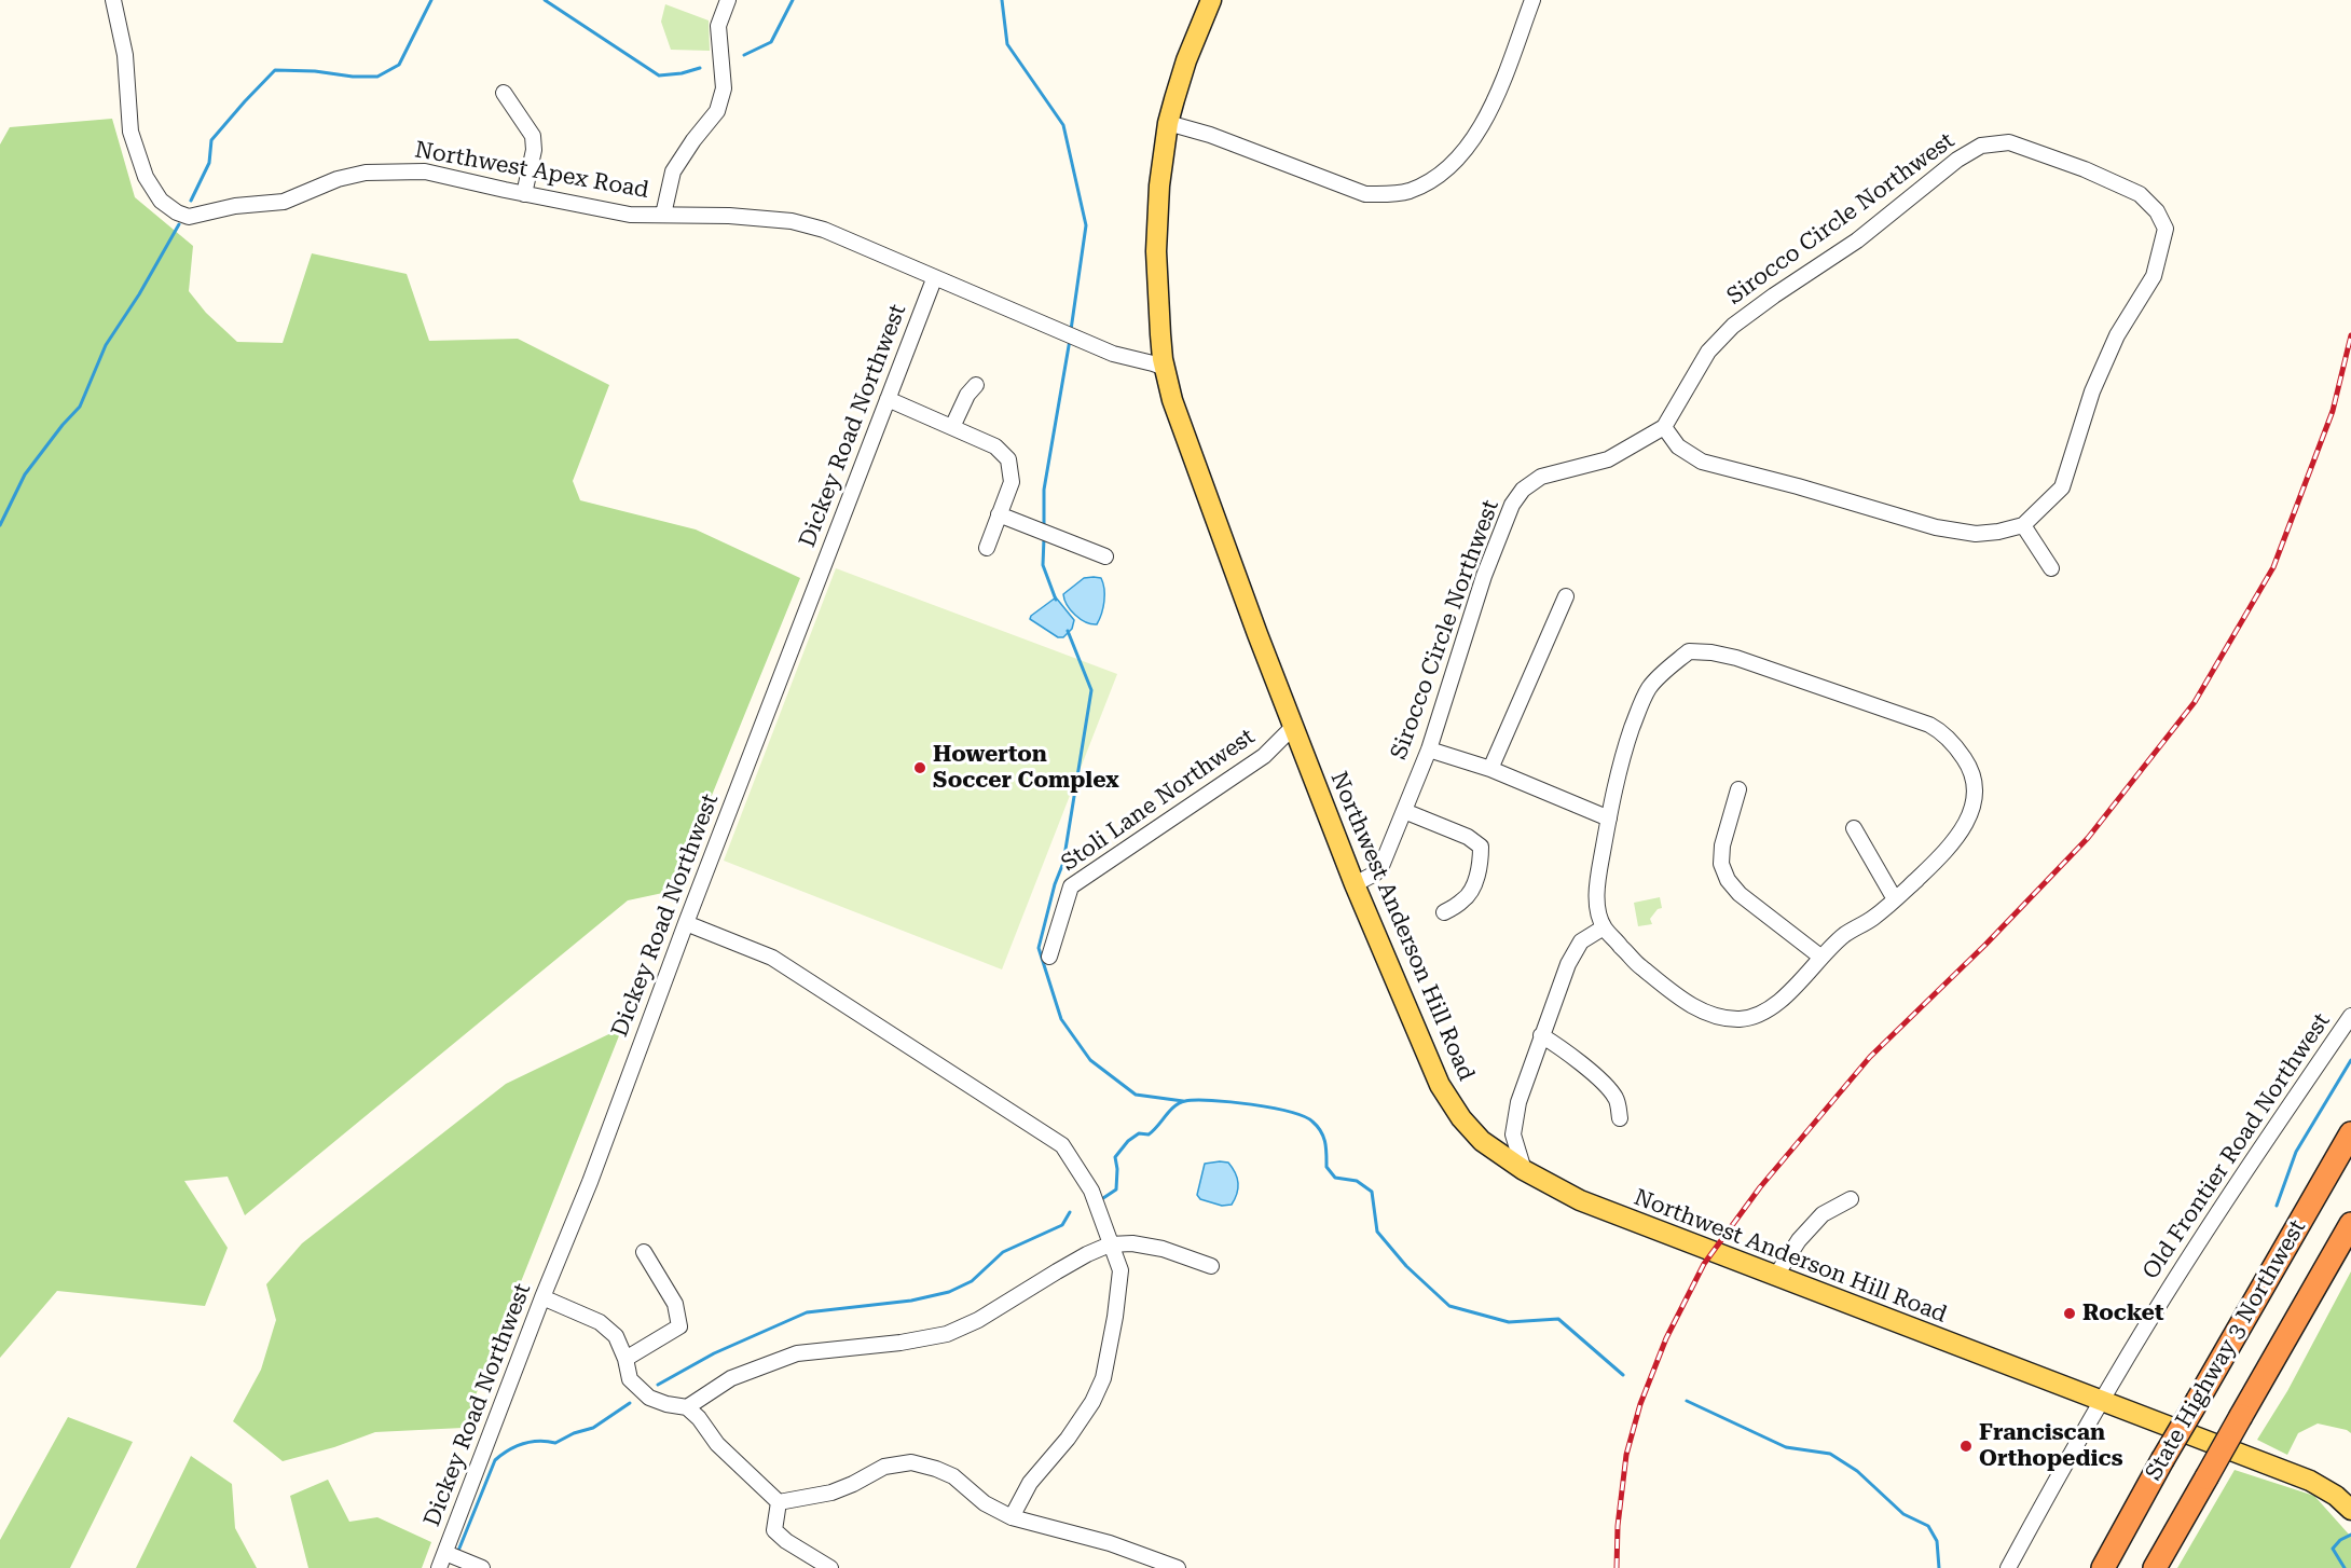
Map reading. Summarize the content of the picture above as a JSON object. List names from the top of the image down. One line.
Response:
{"streets":{"highway":["State Highway 3 Northwest"],"main road":["Northwest Anderson Hill Road"],"street":["Northwest Apex Road","Sirocco Circle Northwest","Dickey Road Northwest","Stoli Lane Northwest","Old Frontier Road Northwest"]},"crossings":[["Northwest Apex Road","Dickey Road Northwest"],["Northwest Apex Road","Northwest Anderson Hill Road"],["Sirocco Circle Northwest","Northwest Anderson Hill Road"],["Stoli Lane Northwest","Northwest Anderson Hill Road"],["Northwest Anderson Hill Road","Old Frontier Road Northwest"]],"places":["Howerton Soccer Complex","Rocket","Franciscan Orthopedics"]}
